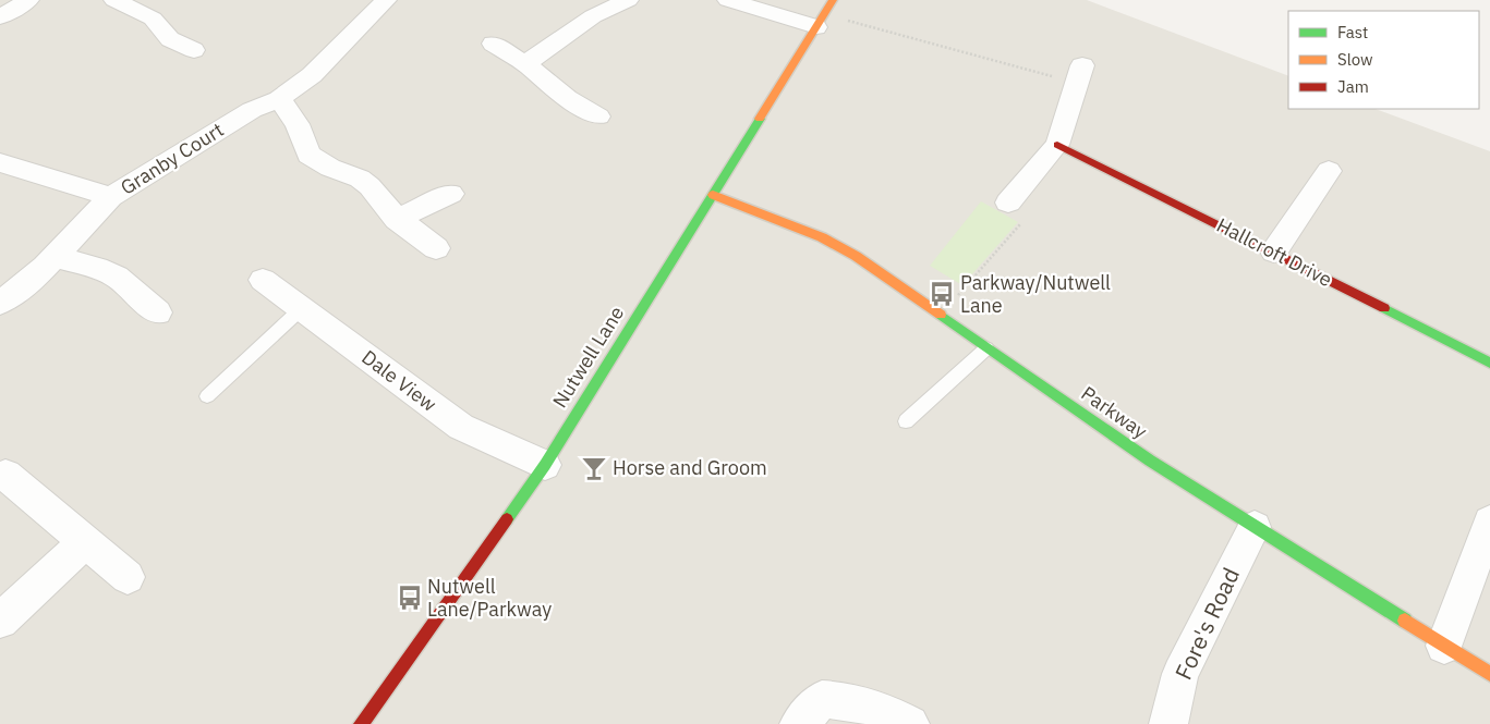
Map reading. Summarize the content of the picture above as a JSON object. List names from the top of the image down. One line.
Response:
{"streets":{"street":["Granby Court","Hallcroft Drive","Nutwell Lane","Dale View","Parkway","Fore's Road"]},"crossings":[["Nutwell Lane","Dale View"],["Nutwell Lane","Parkway"],["Parkway","Fore's Road"]],"places":{"bus stop":["Parkway/Nutwell Lane","Nutwell Lane/Parkway"],"bar":["Horse and Groom"]},"legend":["Fast","Slow","Jam"]}
